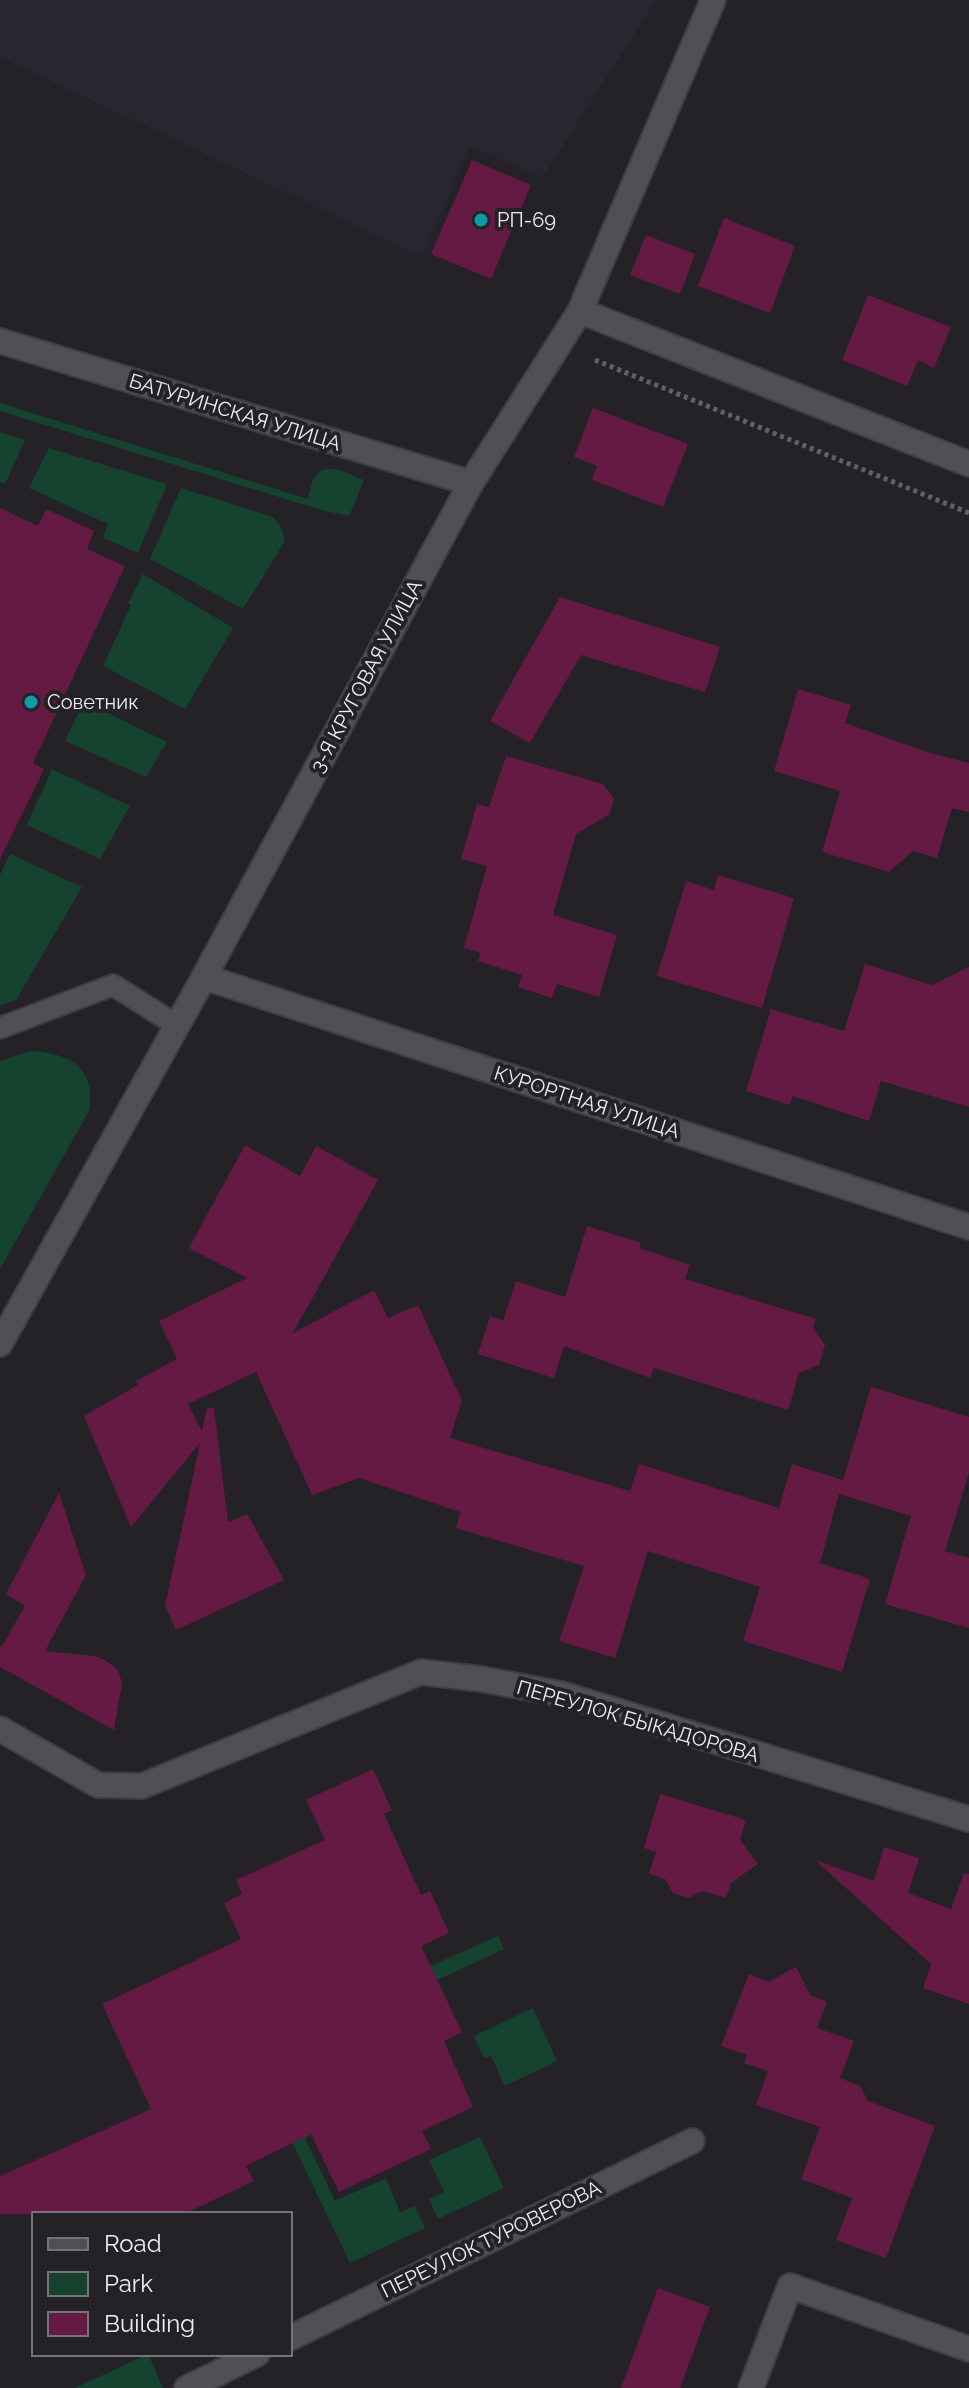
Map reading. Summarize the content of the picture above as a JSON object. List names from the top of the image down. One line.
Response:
{"streets":{"street":["БАТУРИНСКАЯ УЛИЦА","3-Я КРУГОВАЯ УЛИЦА","КУРОРТНАЯ УЛИЦА","ПЕРЕУЛОК БЫКАДОРОВА","ПЕРЕУЛОК ТУРОВЕРОВА"]},"crossings":[["БАТУРИНСКАЯ УЛИЦА","3-Я КРУГОВАЯ УЛИЦА"],["3-Я КРУГОВАЯ УЛИЦА","КУРОРТНАЯ УЛИЦА"]],"places":["РП-69","Советник"],"legend":["Road","Park","Building"]}
